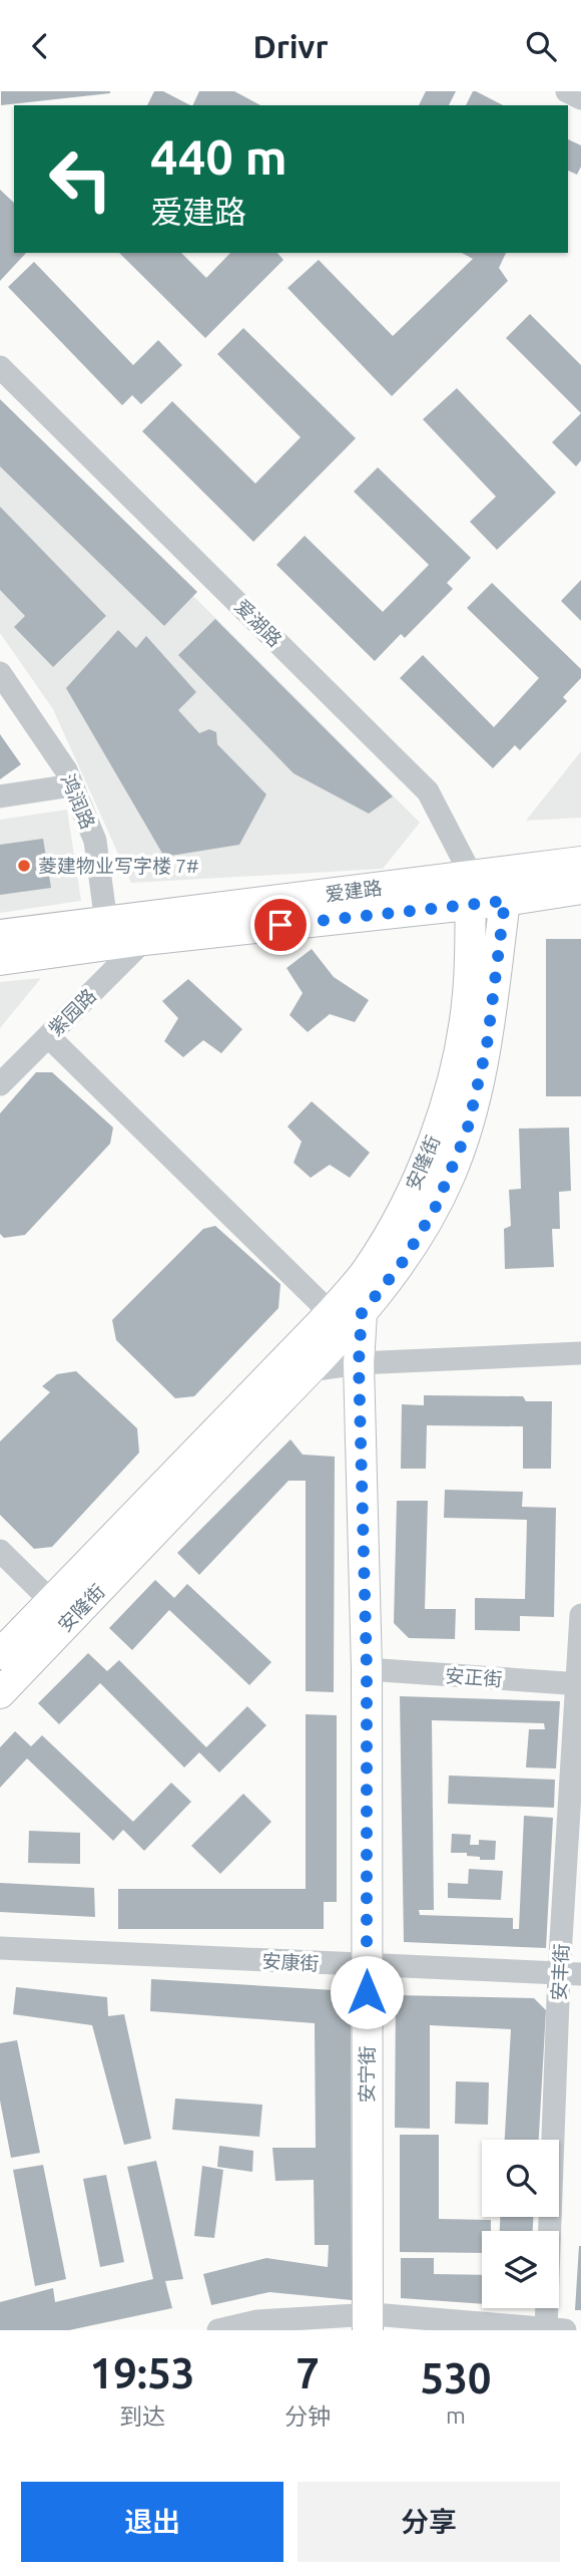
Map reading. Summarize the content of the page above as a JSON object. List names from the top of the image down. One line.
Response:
{"streets":{"main road":["爱建路","安隆街","安宁街"],"street":["爱湖路","鸿润路","紫园路","安正街","安康街","安丰街"]},"crossings":[["爱湖路","爱建路"],["爱湖路","安隆街"],["鸿润路","爱建路"],["爱建路","紫园路"],["爱建路","安隆街"],["安正街","安丰街"],["安正街","安宁街"],["安康街","安丰街"],["安康街","安宁街"]],"places":["菱建物业写字楼 7#"],"page":{"header":"Drivr","turn":["440 m","爱建路"],"eta":["19:53","到达","7","分钟","530","m"],"buttons":["退出","分享"]}}
